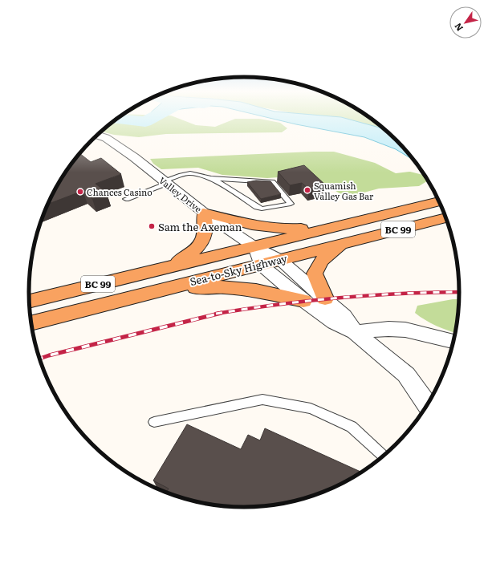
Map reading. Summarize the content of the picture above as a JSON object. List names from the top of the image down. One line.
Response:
{"streets":{"highway":["BC 99","Sea-to-Sky Highway"],"street":["Valley Drive"]},"crossings":[["Valley Drive","Sea-to-Sky Highway"]],"places":["Squamish Valley Gas Bar","Chances Casino","Sam the Axeman"],"north":"bottom left"}
